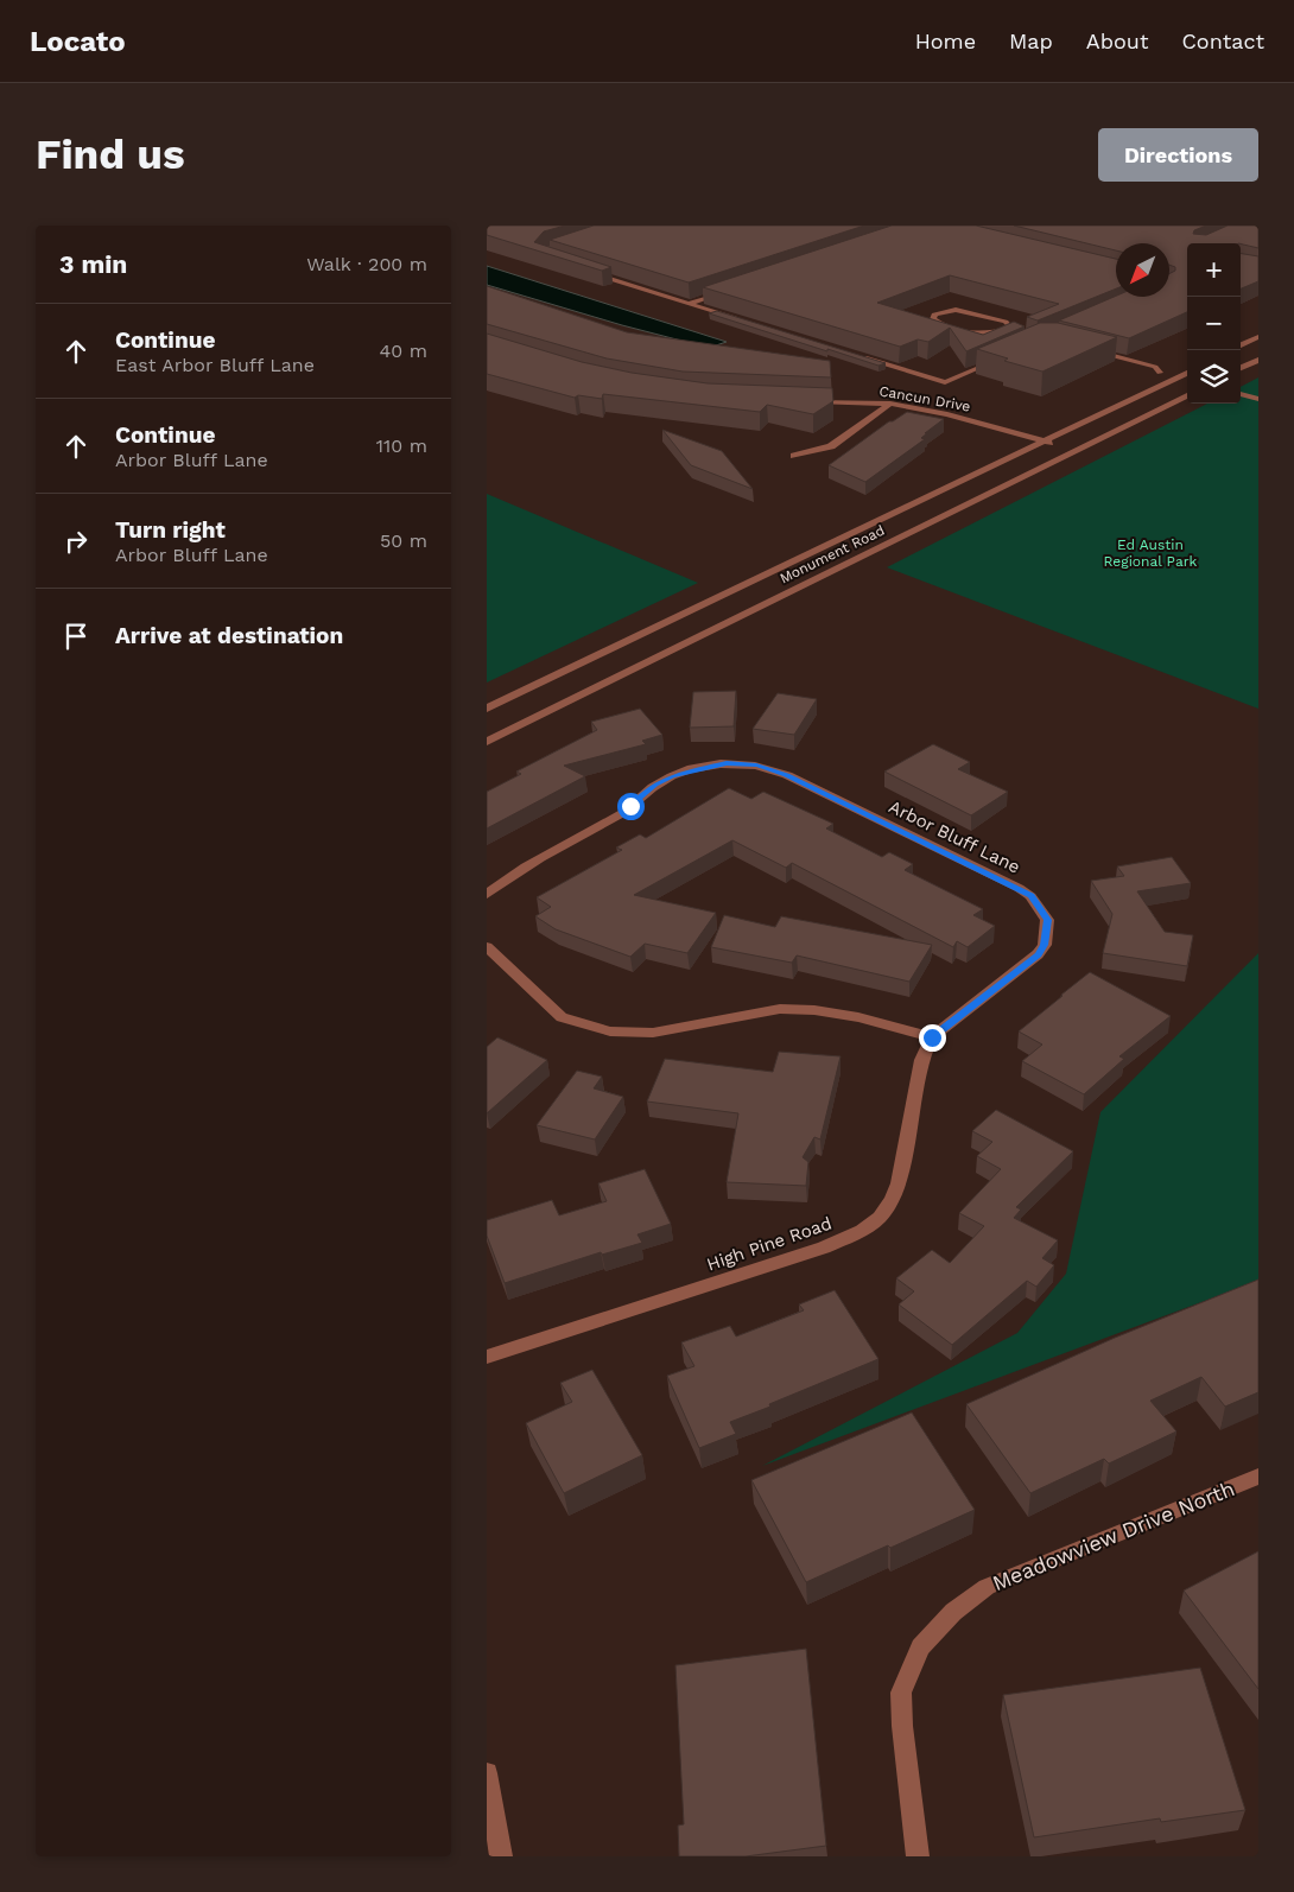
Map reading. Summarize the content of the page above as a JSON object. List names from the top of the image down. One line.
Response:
{"streets":{"street":["Cancun Drive","Monument Road","Arbor Bluff Lane","High Pine Road","Meadowview Drive North"]},"crossings":[["Cancun Drive","Monument Road"],["Arbor Bluff Lane","High Pine Road"]],"parks":["Ed Austin Regional Park"],"north":"bottom left","page":{"header":"Locato","nav":["Home","Map","About","Contact"],"buttons":"Directions","title":"Find us","heading":["3 min","Walk · 200 m"],"map_buttons":["+","−"],"list":[["Continue","East Arbor Bluff Lane","40 m"],["Continue","Arbor Bluff Lane","110 m"],["Turn right","Arbor Bluff Lane","50 m"],"Arrive at destination"]}}
